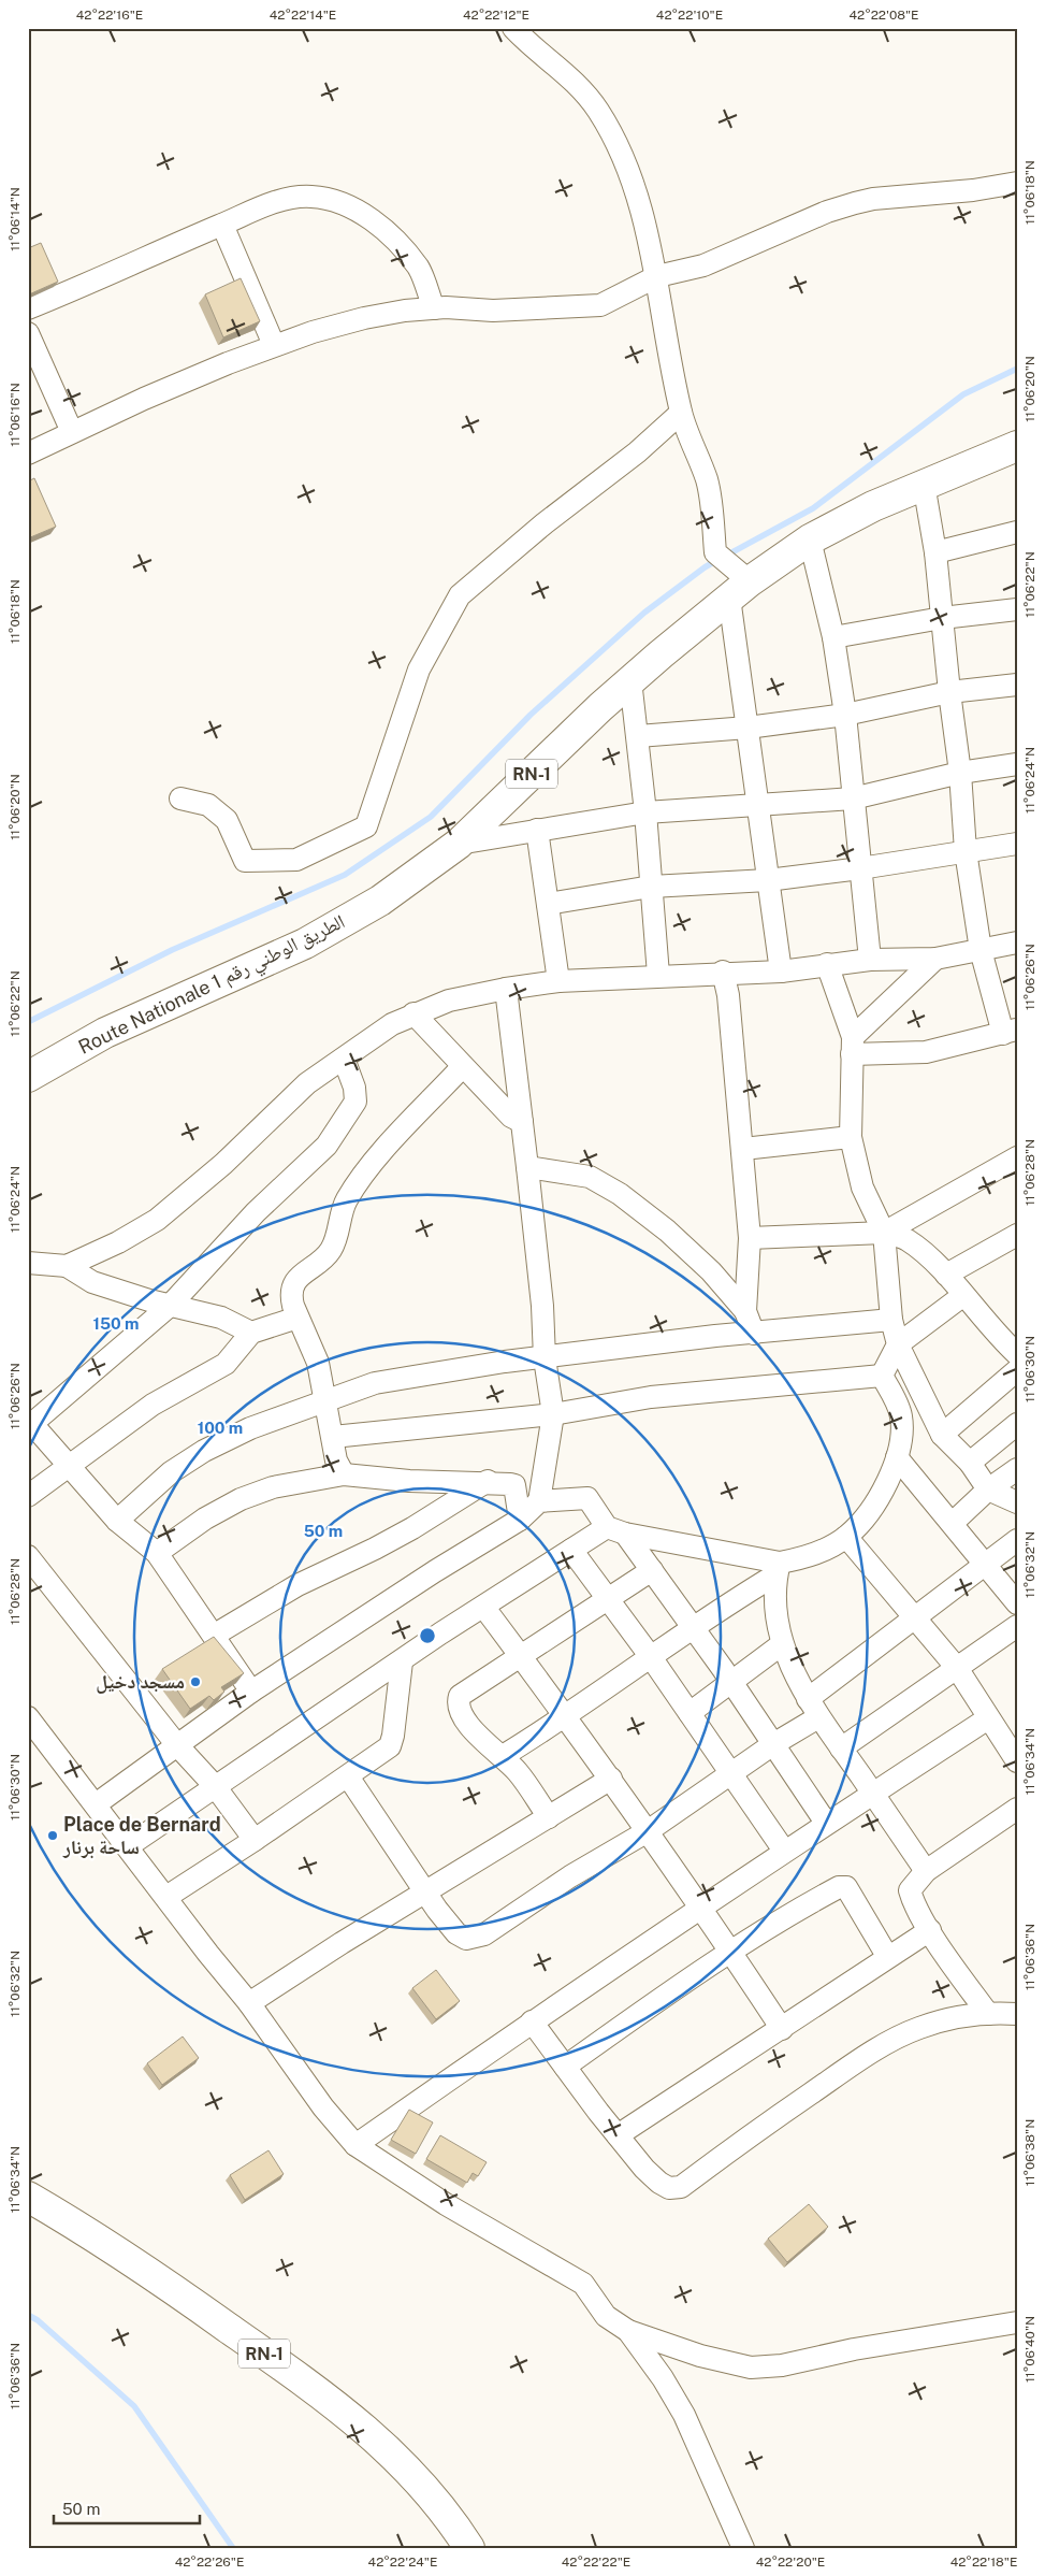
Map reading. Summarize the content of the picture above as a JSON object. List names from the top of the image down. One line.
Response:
{"streets":{"highway":["RN-1","Route Nationale الطريق الوطني رقم 1"]},"places":["مسجد دخيل","Place de Bernard ساحة برنار"],"scale_bar":"50 m","coordinates":["42°22'16\"E","42°22'14\"E","42°22'12\"E","42°22'10\"E","42°22'08\"E","11°06'18\"N","11°06'14\"N","11°06'20\"N","11°06'16\"N","11°06'22\"N","11°06'24\"N","11°06'26\"N","11°06'28\"N","11°06'30\"N","11°06'32\"N","11°06'34\"N","11°06'36\"N","11°06'38\"N","11°06'40\"N","42°22'26\"E","42°22'24\"E","42°22'22\"E","42°22'20\"E","42°22'18\"E"],"rings":["150 m","100 m","50 m"]}
